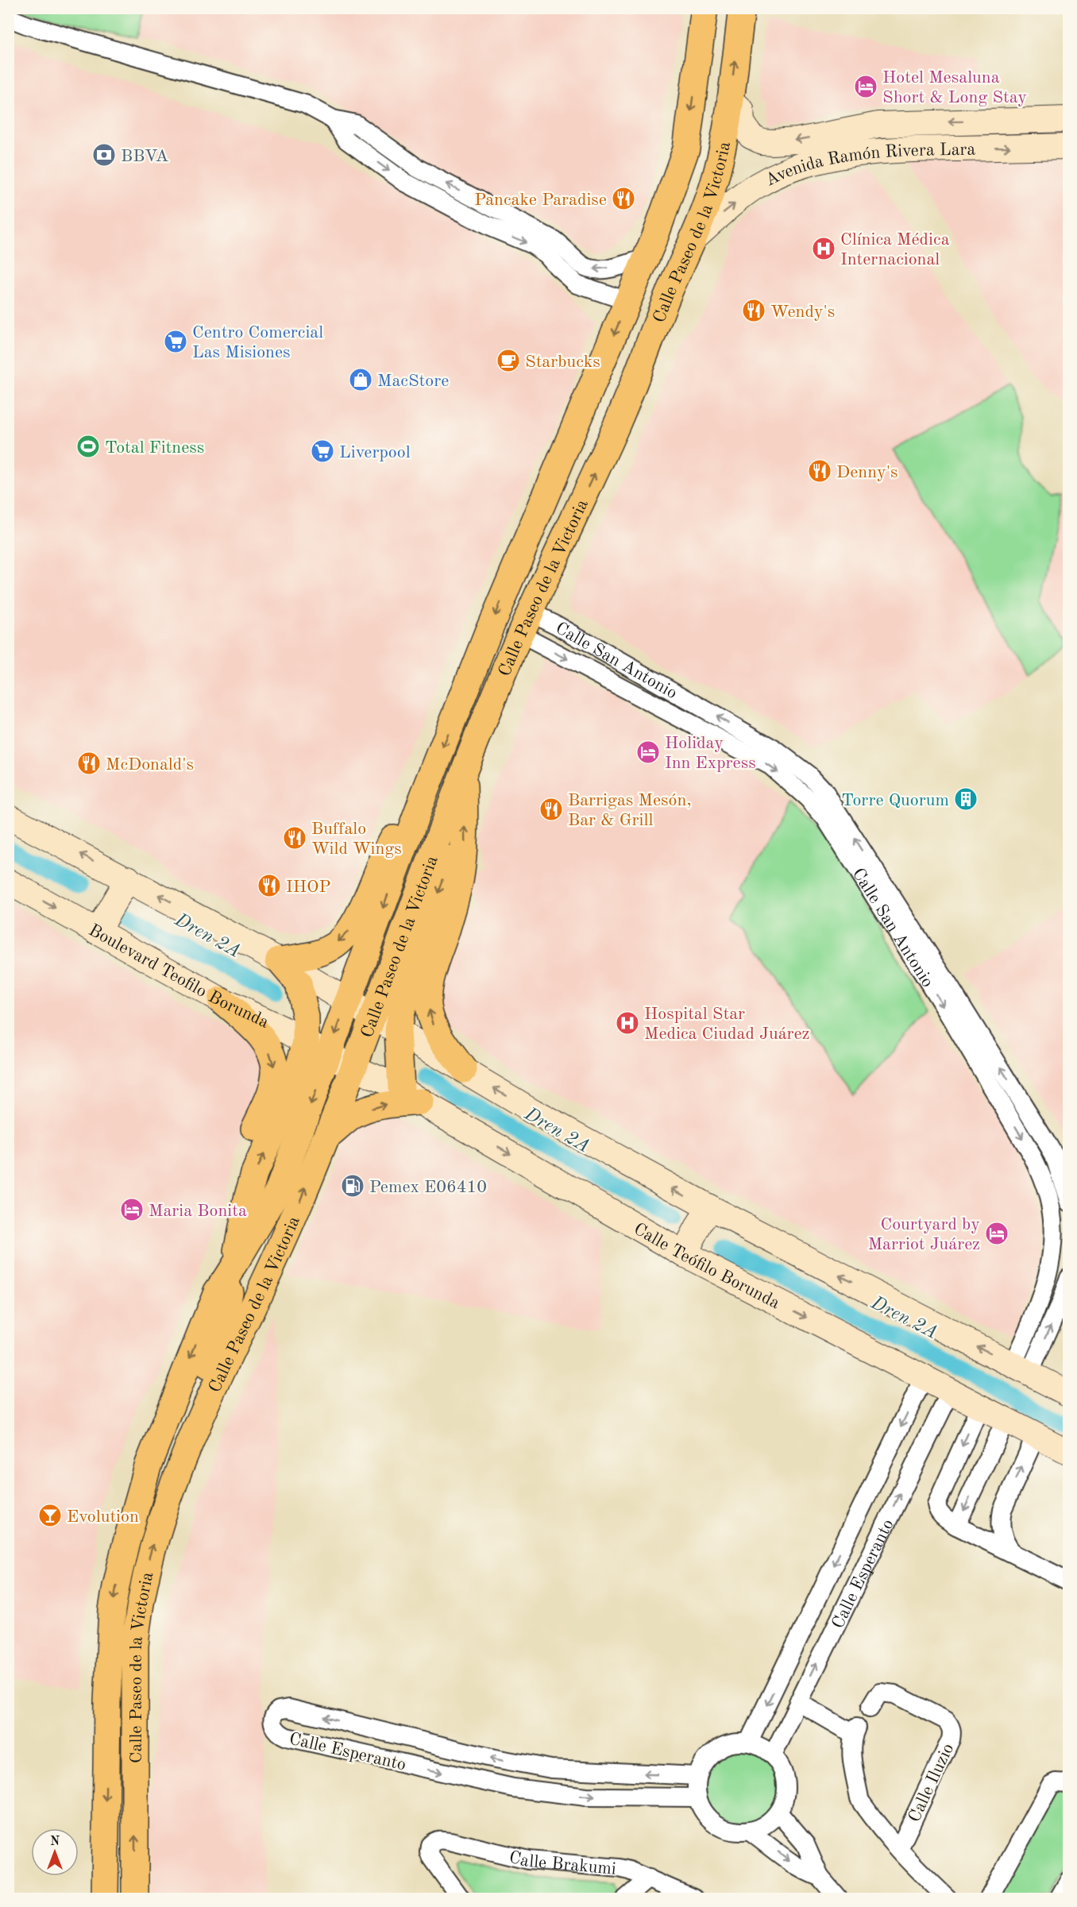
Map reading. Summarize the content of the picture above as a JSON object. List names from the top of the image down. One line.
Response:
{"streets":{"main road":["Avenida Ramón Rivera Lara","Calle Paseo de la Victoria","Boulevard Teofilo Borunda","Calle Teófilo Borunda"],"street":["Calle San Antonio","Calle Esperanto","Calle Iluzio","Calle Brakumi"]},"crossings":[["Avenida Ramón Rivera Lara","Calle Paseo de la Victoria"],["Calle Paseo de la Victoria","Calle San Antonio"],["Calle Paseo de la Victoria","Boulevard Teofilo Borunda"],["Calle Paseo de la Victoria","Calle Teófilo Borunda"],["Boulevard Teofilo Borunda","Calle Teófilo Borunda"],["Calle Teófilo Borunda","Calle Esperanto"],["Calle Esperanto","Calle Iluzio"]],"water":["Dren 2A"],"places":{"hotel":["Hotel Mesaluna Short & Long Stay","Holiday Inn Express","Maria Bonita","Courtyard by Marriot Juárez"],"bank":["BBVA"],"restaurant":["Pancake Paradise","Wendy's","Denny's","McDonald's","Barrigas Mesón, Bar & Grill","Buffalo Wild Wings","IHOP"],"hospital":["Clínica Médica Internacional","Hospital Star Medica Ciudad Juárez"],"supermarket":["Centro Comercial Las Misiones","Liverpool"],"cafe":["Starbucks"],"shop":["MacStore"],"sports":["Total Fitness"],"building":["Torre Quorum"],"fuel station":["Pemex E06410"],"bar":["Evolution"]},"north":"top"}
